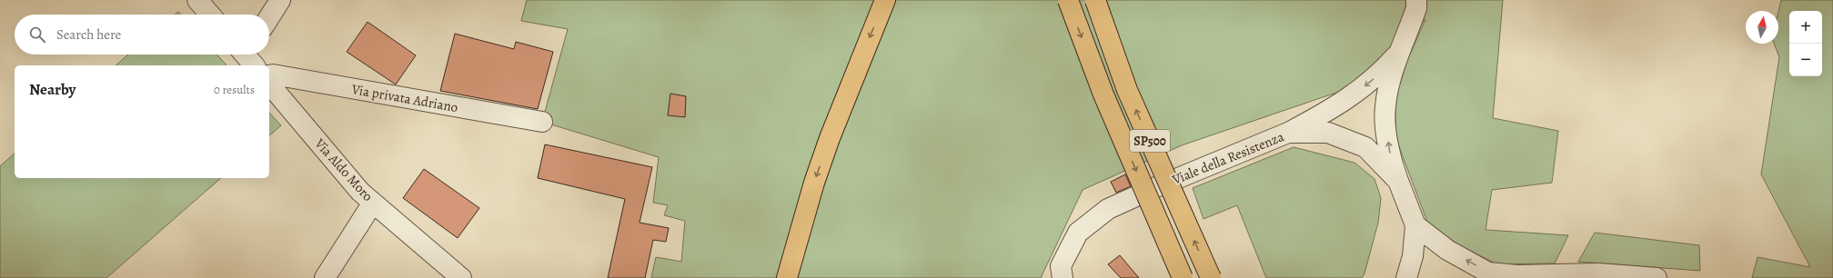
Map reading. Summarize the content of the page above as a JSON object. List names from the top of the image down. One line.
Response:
{"streets":{"highway":["SP500"],"street":["Via privata Adriano","Viale della Resistenza","Via Aldo Moro"]},"north":"top","page":{"map_buttons":["+","−"],"search":"Search here","heading":["Nearby","0 results"]}}
